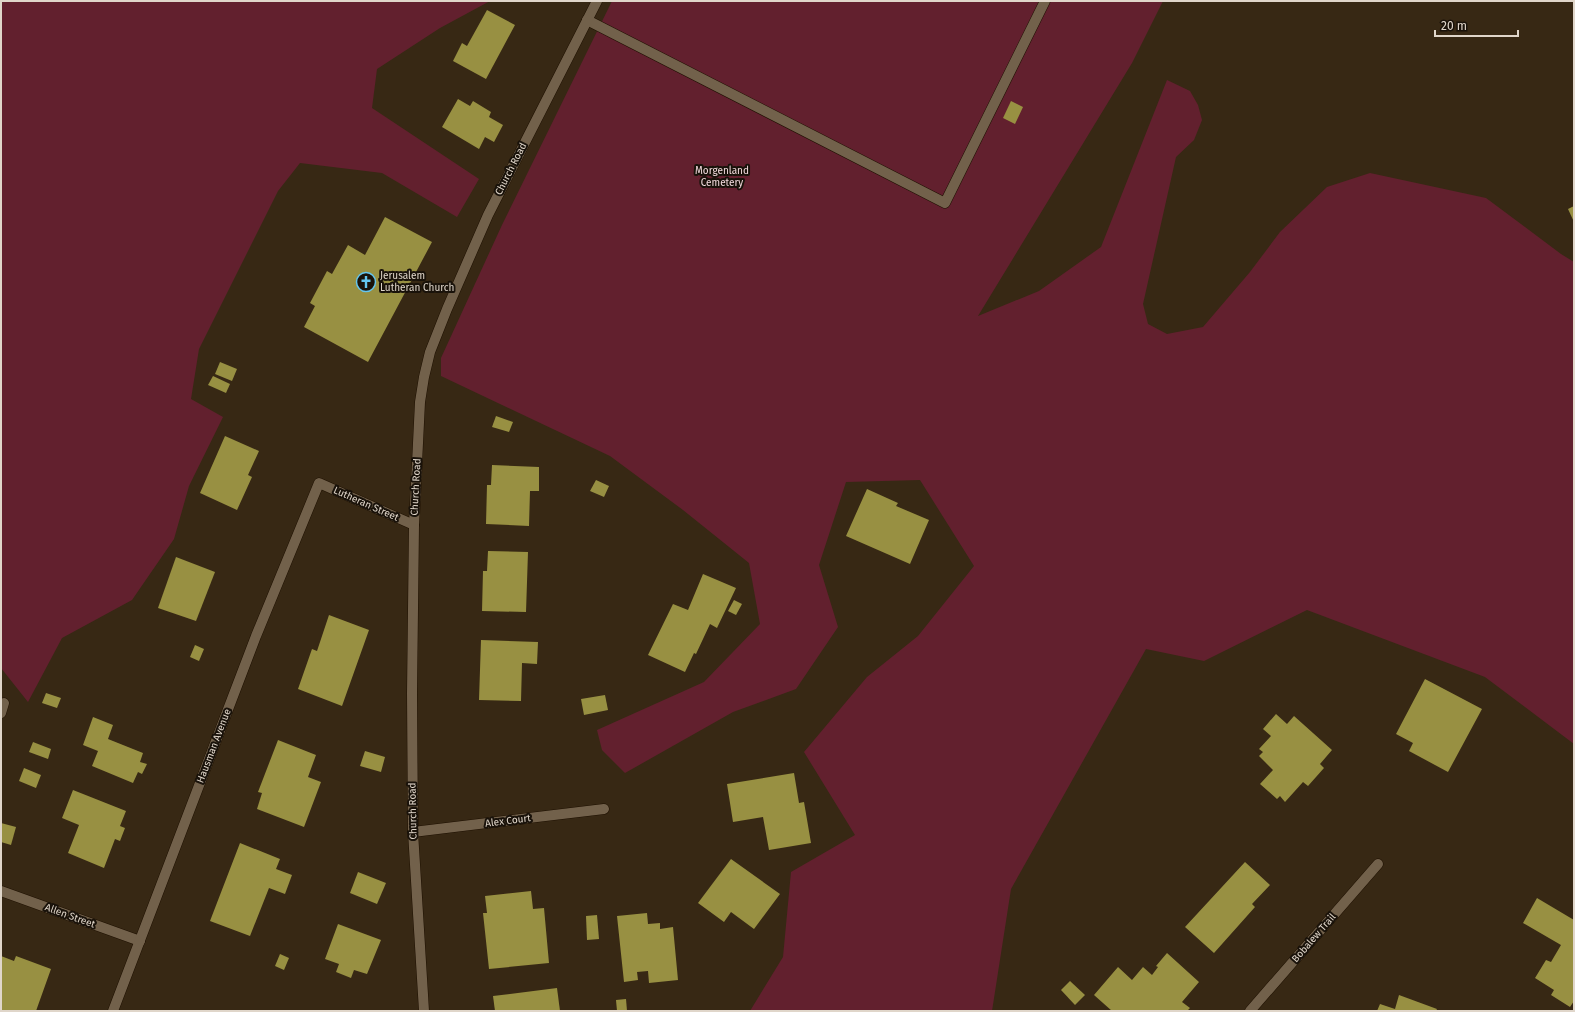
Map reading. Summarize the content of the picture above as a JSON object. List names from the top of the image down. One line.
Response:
{"streets":{"street":["Church Road","Lutheran Street","Hausman Avenue","Alex Court","Allen Street","Bobalew Trail"]},"crossings":[["Church Road","Lutheran Street"],["Church Road","Alex Court"],["Lutheran Street","Hausman Avenue"],["Hausman Avenue","Allen Street"]],"parks":["Morgenland Cemetery"],"places":{"church":["Jerusalem Lutheran Church"]},"scale_bar":"20 m"}
